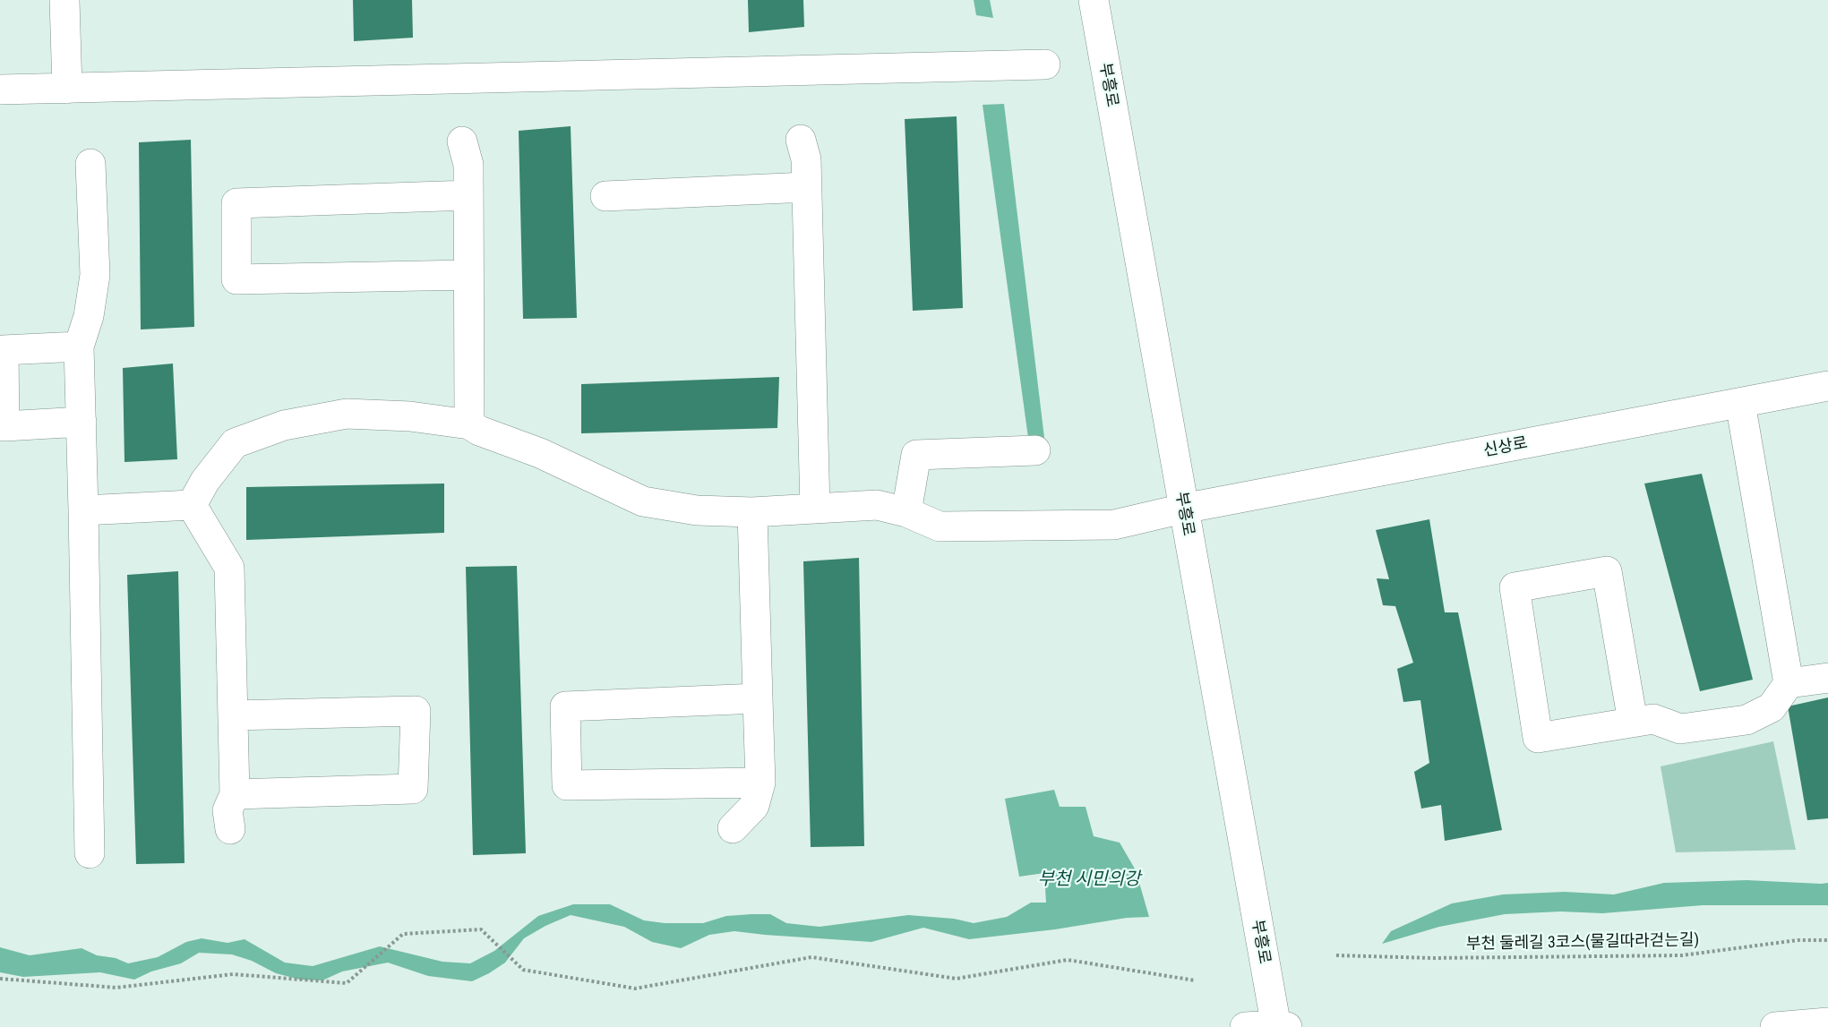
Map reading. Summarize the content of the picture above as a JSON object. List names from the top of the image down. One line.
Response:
{"streets":{"street":["부흥로","신상로"],"path":["부천 둘레길 3코스(물길따라걷는길)"]},"crossings":[["부흥로","신상로"]],"water":["부천 시민의강"]}
